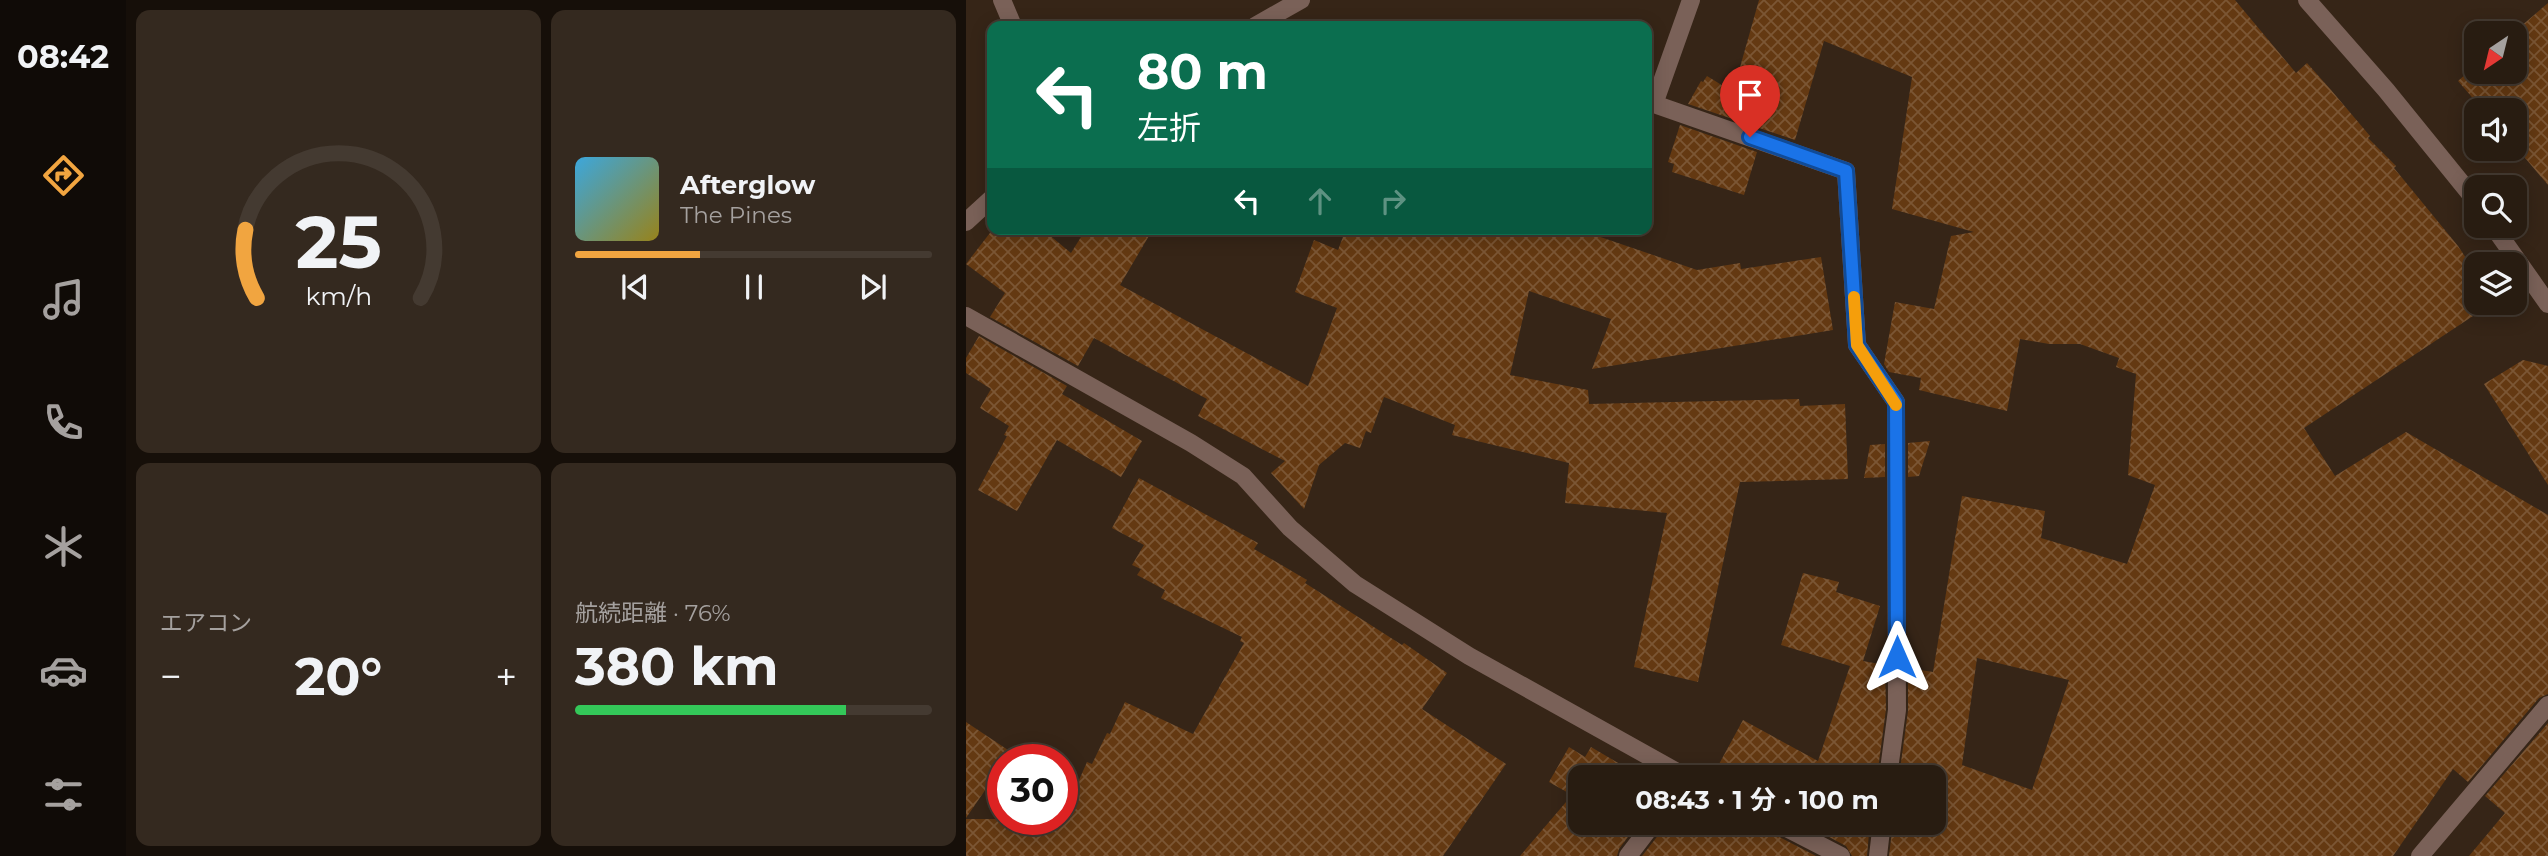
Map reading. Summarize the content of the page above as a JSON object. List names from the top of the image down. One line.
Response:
{"north":"bottom left","page":{"tabs":"08:42","turn":["80 m","左折"],"song":["Afterglow","The Pines"],"tile":["エアコン",["航続距離 · 76%","380 km"]],"heat":["−","20°","+"],"limit":"30","trip":"08:43 · 1 分 · 100 m","gauge":["25","km/h"]}}
